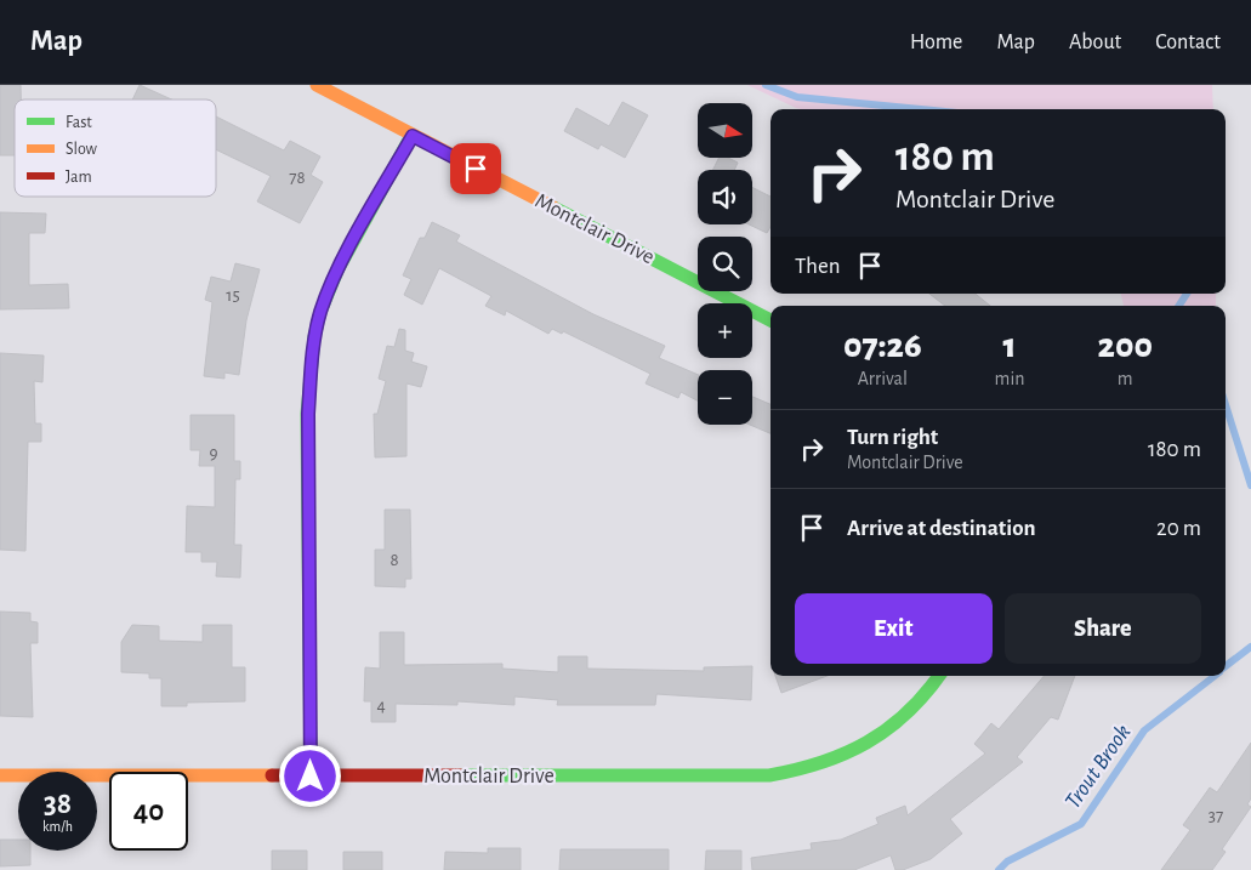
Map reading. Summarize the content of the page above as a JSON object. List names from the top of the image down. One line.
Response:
{"streets":{"street":["Montclair Drive"]},"water":["Trout Brook"],"house_numbers":["78","15","9","8","4","37"],"legend":["Fast","Slow","Jam"],"north":"right","page":{"header":"Map","nav":["Home","Map","About","Contact"],"map_buttons":["+","−"],"turn":["180 m","Montclair Drive"],"then":"Then","eta":["07:26","Arrival","1","min","200","m"],"list":[{"name":"Turn right","note":"Montclair Drive","value":"180 m"},{"name":"Arrive at destination","value":"20 m"}],"buttons":["Exit","Share"],"speed":"38 km/h","limit":"40"}}
